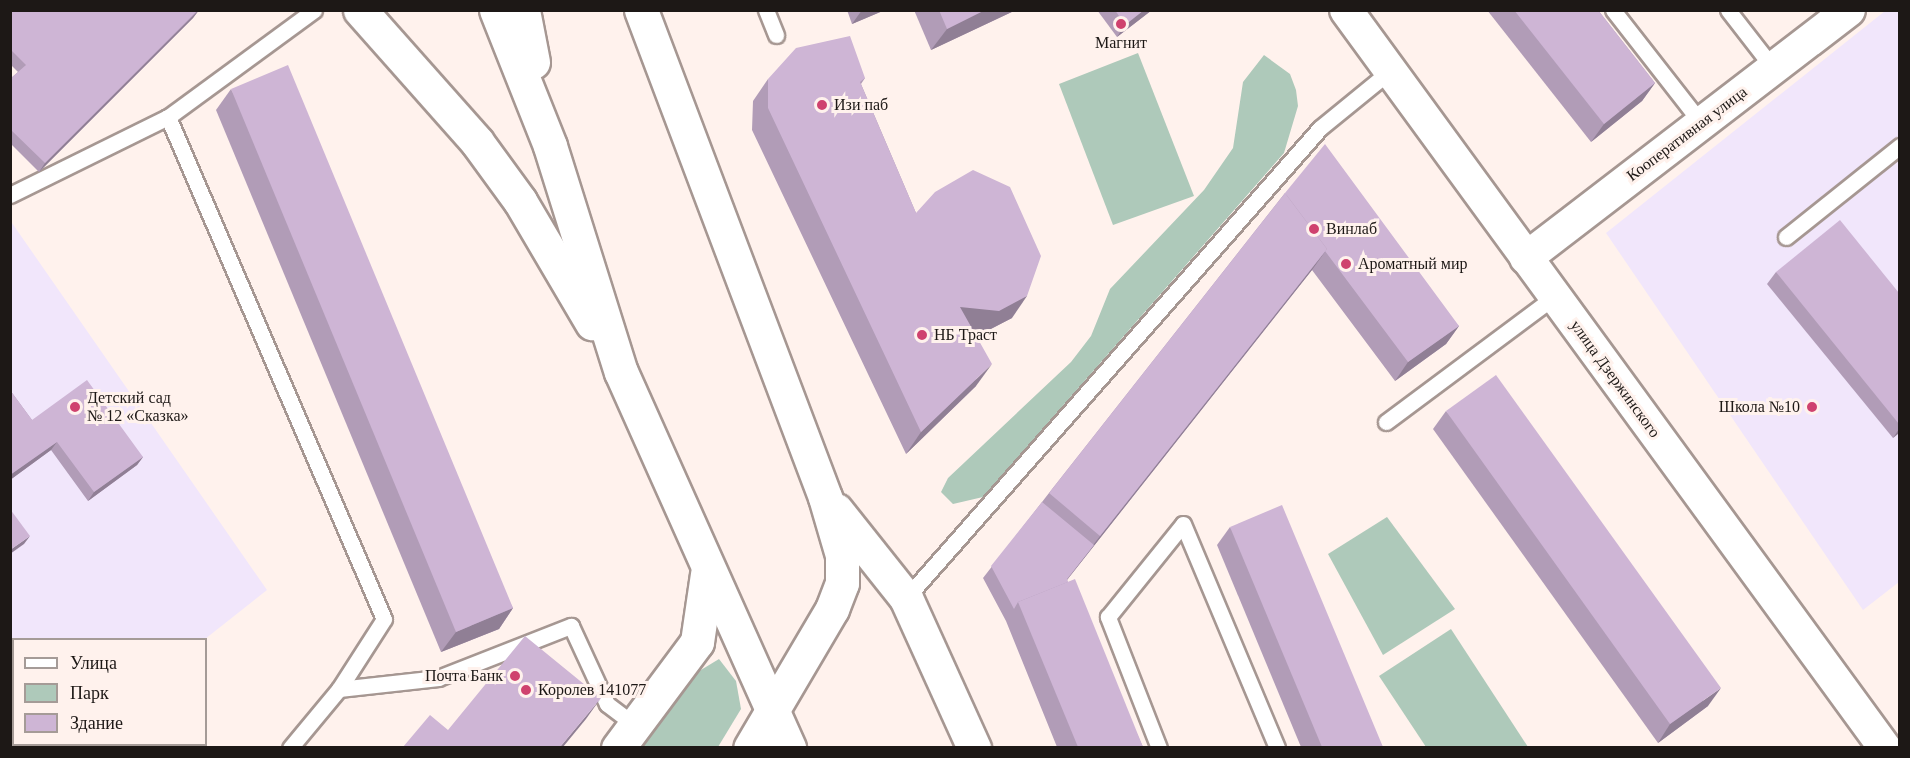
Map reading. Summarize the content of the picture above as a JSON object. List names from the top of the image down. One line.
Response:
{"streets":{"street":["Кооперативная улица","улица Дзержинского"]},"crossings":[["Кооперативная улица","улица Дзержинского"]],"places":["Магнит","Изи паб","Винлаб","Ароматный мир","НБ Траст","Детский сад № 12 «Сказка»","Школа №10","Почта Банк","Королев 141077"],"legend":["Улица","Парк","Здание"]}
